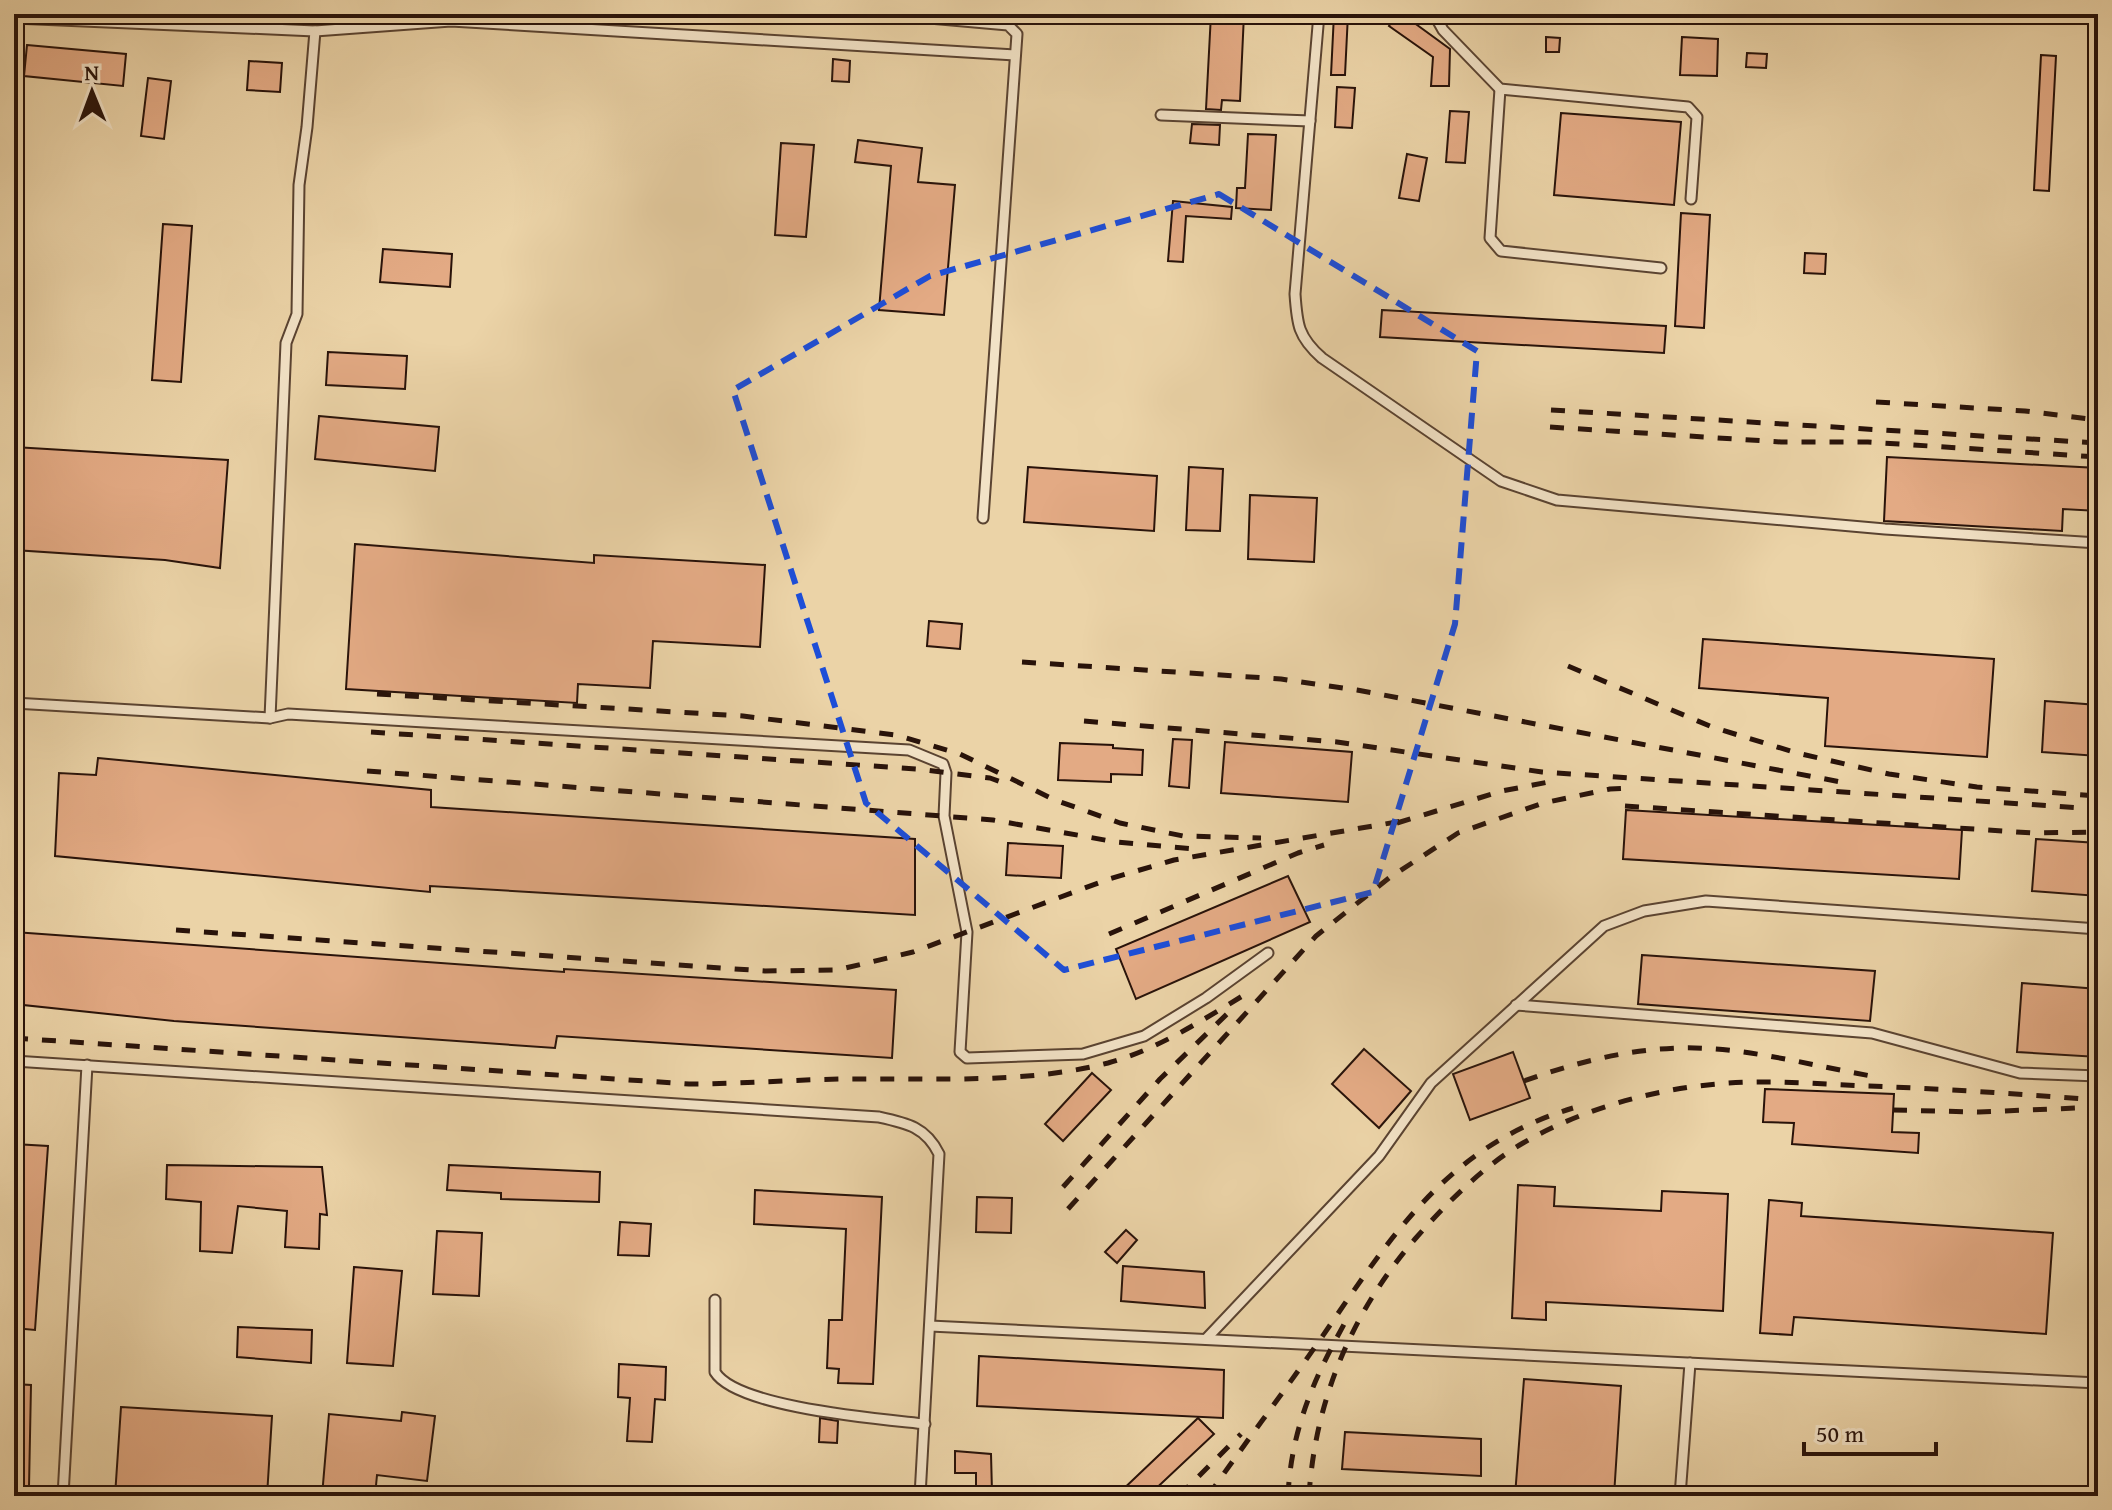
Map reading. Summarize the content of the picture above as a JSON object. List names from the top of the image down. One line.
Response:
{"scale_bar":"50 m","north":"top"}
